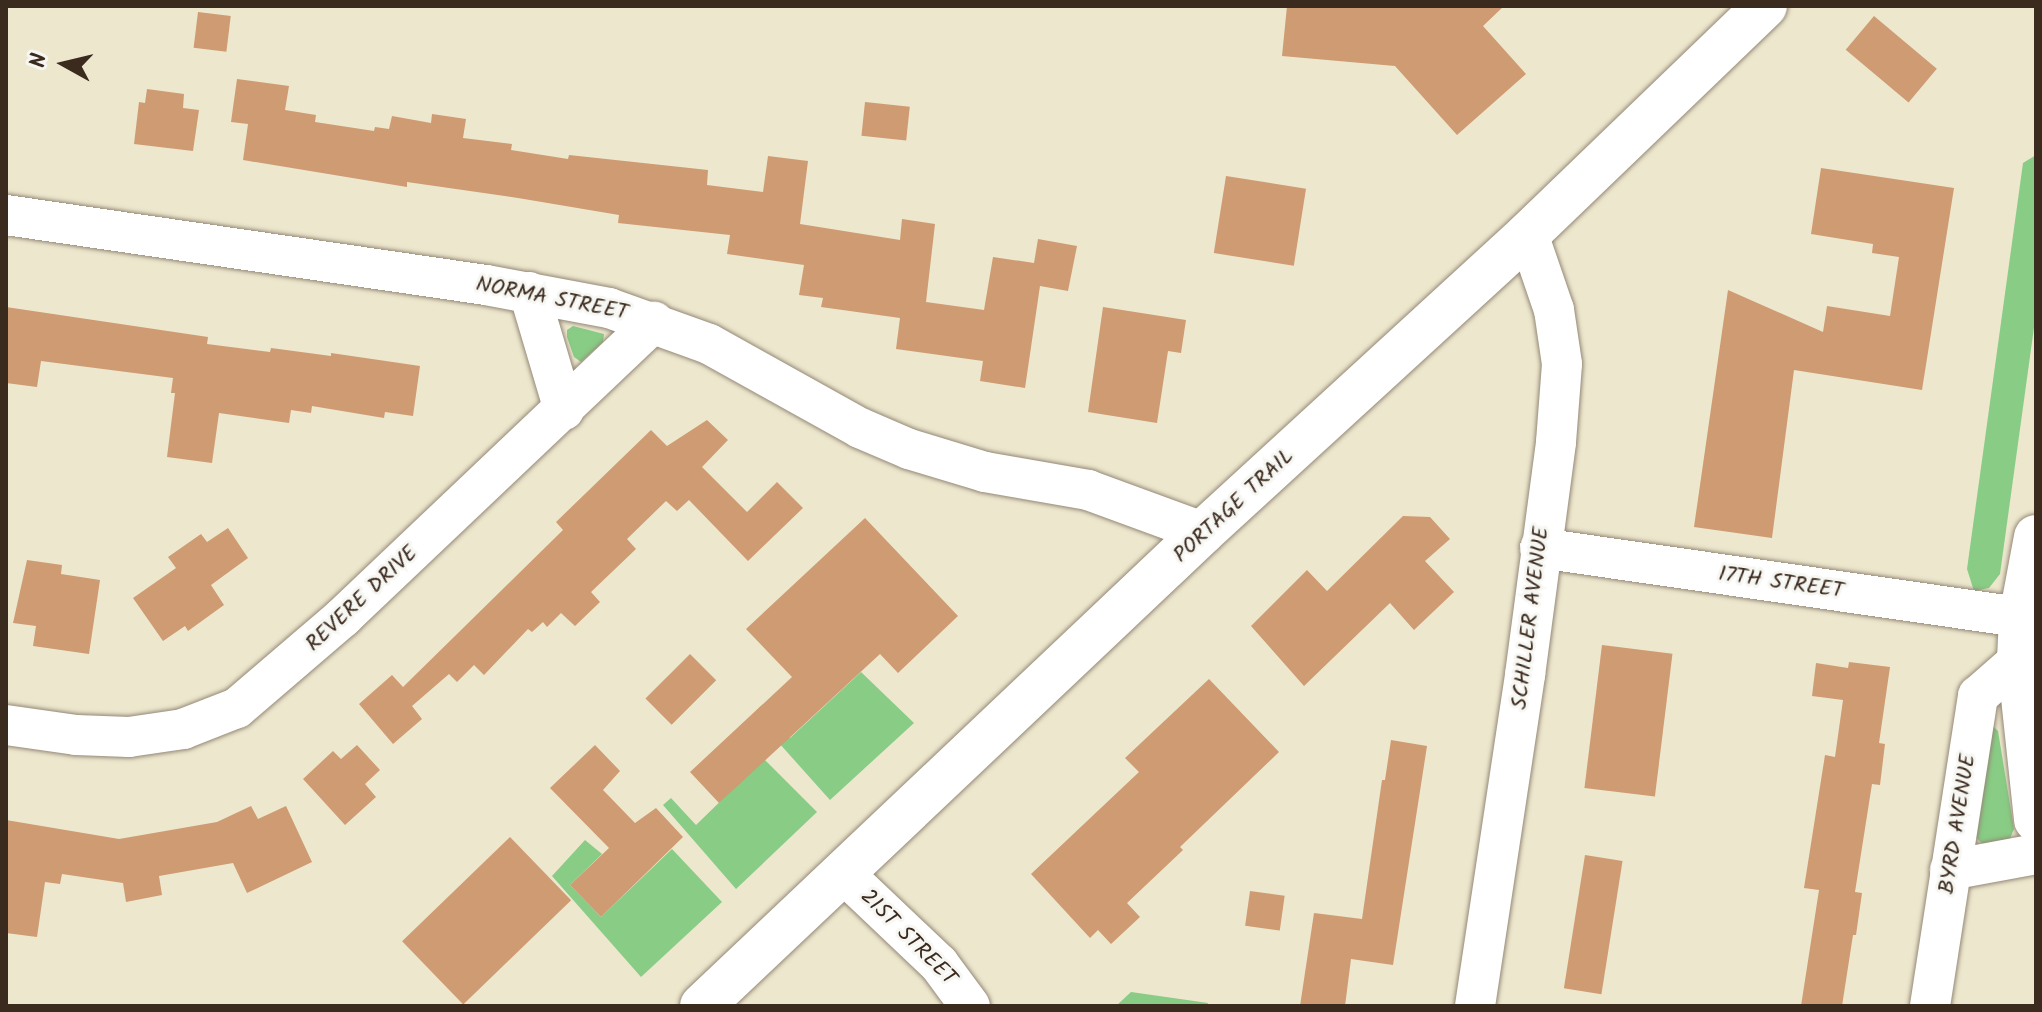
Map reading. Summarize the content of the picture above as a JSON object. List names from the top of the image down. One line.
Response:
{"streets":{"main road":["PORTAGE TRAIL"],"street":["NORMA STREET","17TH STREET","REVERE DRIVE","SCHILLER AVENUE","BYRD AVENUE","21ST STREET"]},"crossings":[["NORMA STREET","PORTAGE TRAIL"],["NORMA STREET","REVERE DRIVE"],["PORTAGE TRAIL","SCHILLER AVENUE"],["PORTAGE TRAIL","21ST STREET"],["17TH STREET","SCHILLER AVENUE"],["17TH STREET","BYRD AVENUE"]],"north":"left"}
